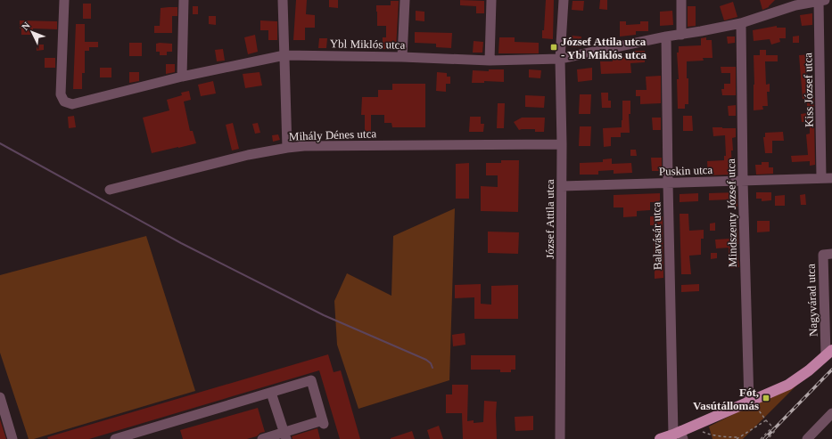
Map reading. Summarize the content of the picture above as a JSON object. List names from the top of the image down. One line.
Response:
{"streets":{"street":["Ybl Miklós utca","Kiss József utca","Mihály Dénes utca","Puskin utca","Mindszenty József utca","József Attila utca","Balavásár utca","Nagyvárad utca"]},"crossings":[["Ybl Miklós utca","Kiss József utca"],["Ybl Miklós utca","Mindszenty József utca"],["Ybl Miklós utca","József Attila utca"],["Ybl Miklós utca","Balavásár utca"],["Kiss József utca","Puskin utca"],["Mihály Dénes utca","József Attila utca"],["Puskin utca","Mindszenty József utca"],["Puskin utca","József Attila utca"],["Puskin utca","Balavásár utca"]],"places":{"transit":["József Attila utca - Ybl Miklós utca","Fót, Vasútállomás"]},"north":"top left"}
